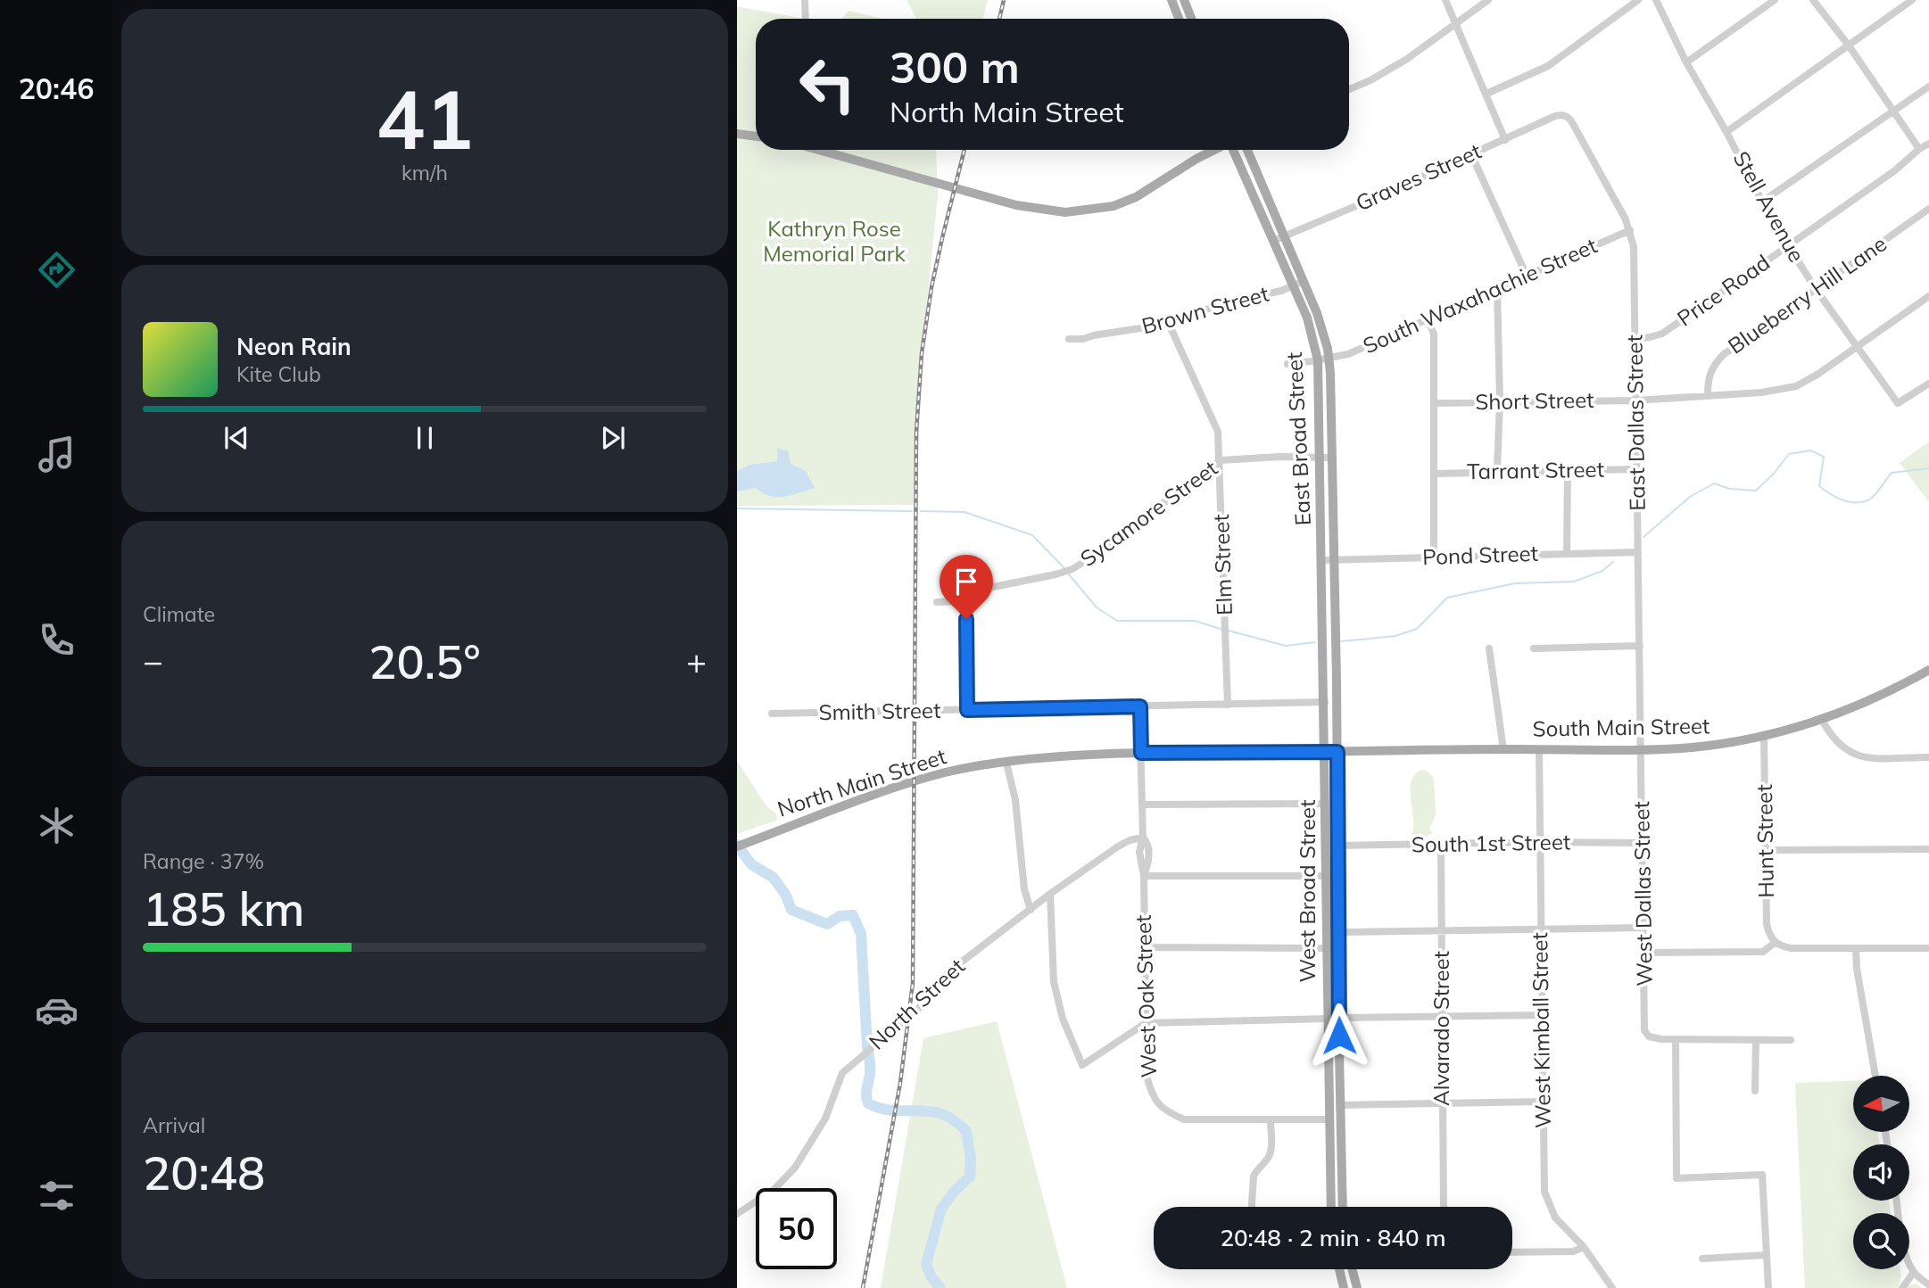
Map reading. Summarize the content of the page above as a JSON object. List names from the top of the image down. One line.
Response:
{"streets":{"main road":["East Broad Street","South Main Street","North Main Street","West Broad Street"],"street":["Graves Street","Stell Avenue","Price Road","Blueberry Hill Lane","South Waxahachie Street","Brown Street","Short Street","East Dallas Street","Tarrant Street","Sycamore Street","Pond Street","Elm Street","Smith Street","Hunt Street","South 1st Street","West Dallas Street","West Oak Street","North Street","Alvarado Street","West Kimball Street"]},"crossings":[["Graves Street","East Dallas Street"],["Graves Street","East Broad Street"],["Stell Avenue","Price Road"],["Stell Avenue","Blueberry Hill Lane"],["Stell Avenue","Short Street"],["Price Road","East Dallas Street"],["Blueberry Hill Lane","Short Street"],["South Waxahachie Street","East Dallas Street"],["South Waxahachie Street","East Broad Street"],["Brown Street","East Broad Street"],["Brown Street","Elm Street"],["Short Street","East Dallas Street"],["East Dallas Street","Tarrant Street"],["East Dallas Street","Pond Street"],["East Dallas Street","South Main Street"],["East Dallas Street","West Dallas Street"],["East Broad Street","Sycamore Street"],["East Broad Street","Pond Street"],["East Broad Street","Smith Street"],["East Broad Street","South Main Street"],["East Broad Street","North Main Street"],["East Broad Street","West Broad Street"],["Sycamore Street","Elm Street"],["Elm Street","Smith Street"],["Smith Street","West Oak Street"],["South Main Street","North Main Street"],["South Main Street","Hunt Street"],["South Main Street","West Broad Street"],["South Main Street","West Dallas Street"],["South Main Street","West Kimball Street"],["North Main Street","West Broad Street"],["North Main Street","West Oak Street"],["South 1st Street","West Broad Street"],["South 1st Street","West Dallas Street"],["South 1st Street","Alvarado Street"],["South 1st Street","West Kimball Street"],["West Oak Street","North Street"]],"parks":["Kathryn Rose Memorial Park"],"north":"left","page":{"tabs":"20:46","tile":[["41","km/h"],"Climate",["Range · 37%","185 km"],["Arrival","20:48"]],"turn":["300 m","North Main Street"],"song":["Neon Rain","Kite Club"],"heat":["−","20.5°","+"],"limit":"50","trip":"20:48 · 2 min · 840 m"}}
